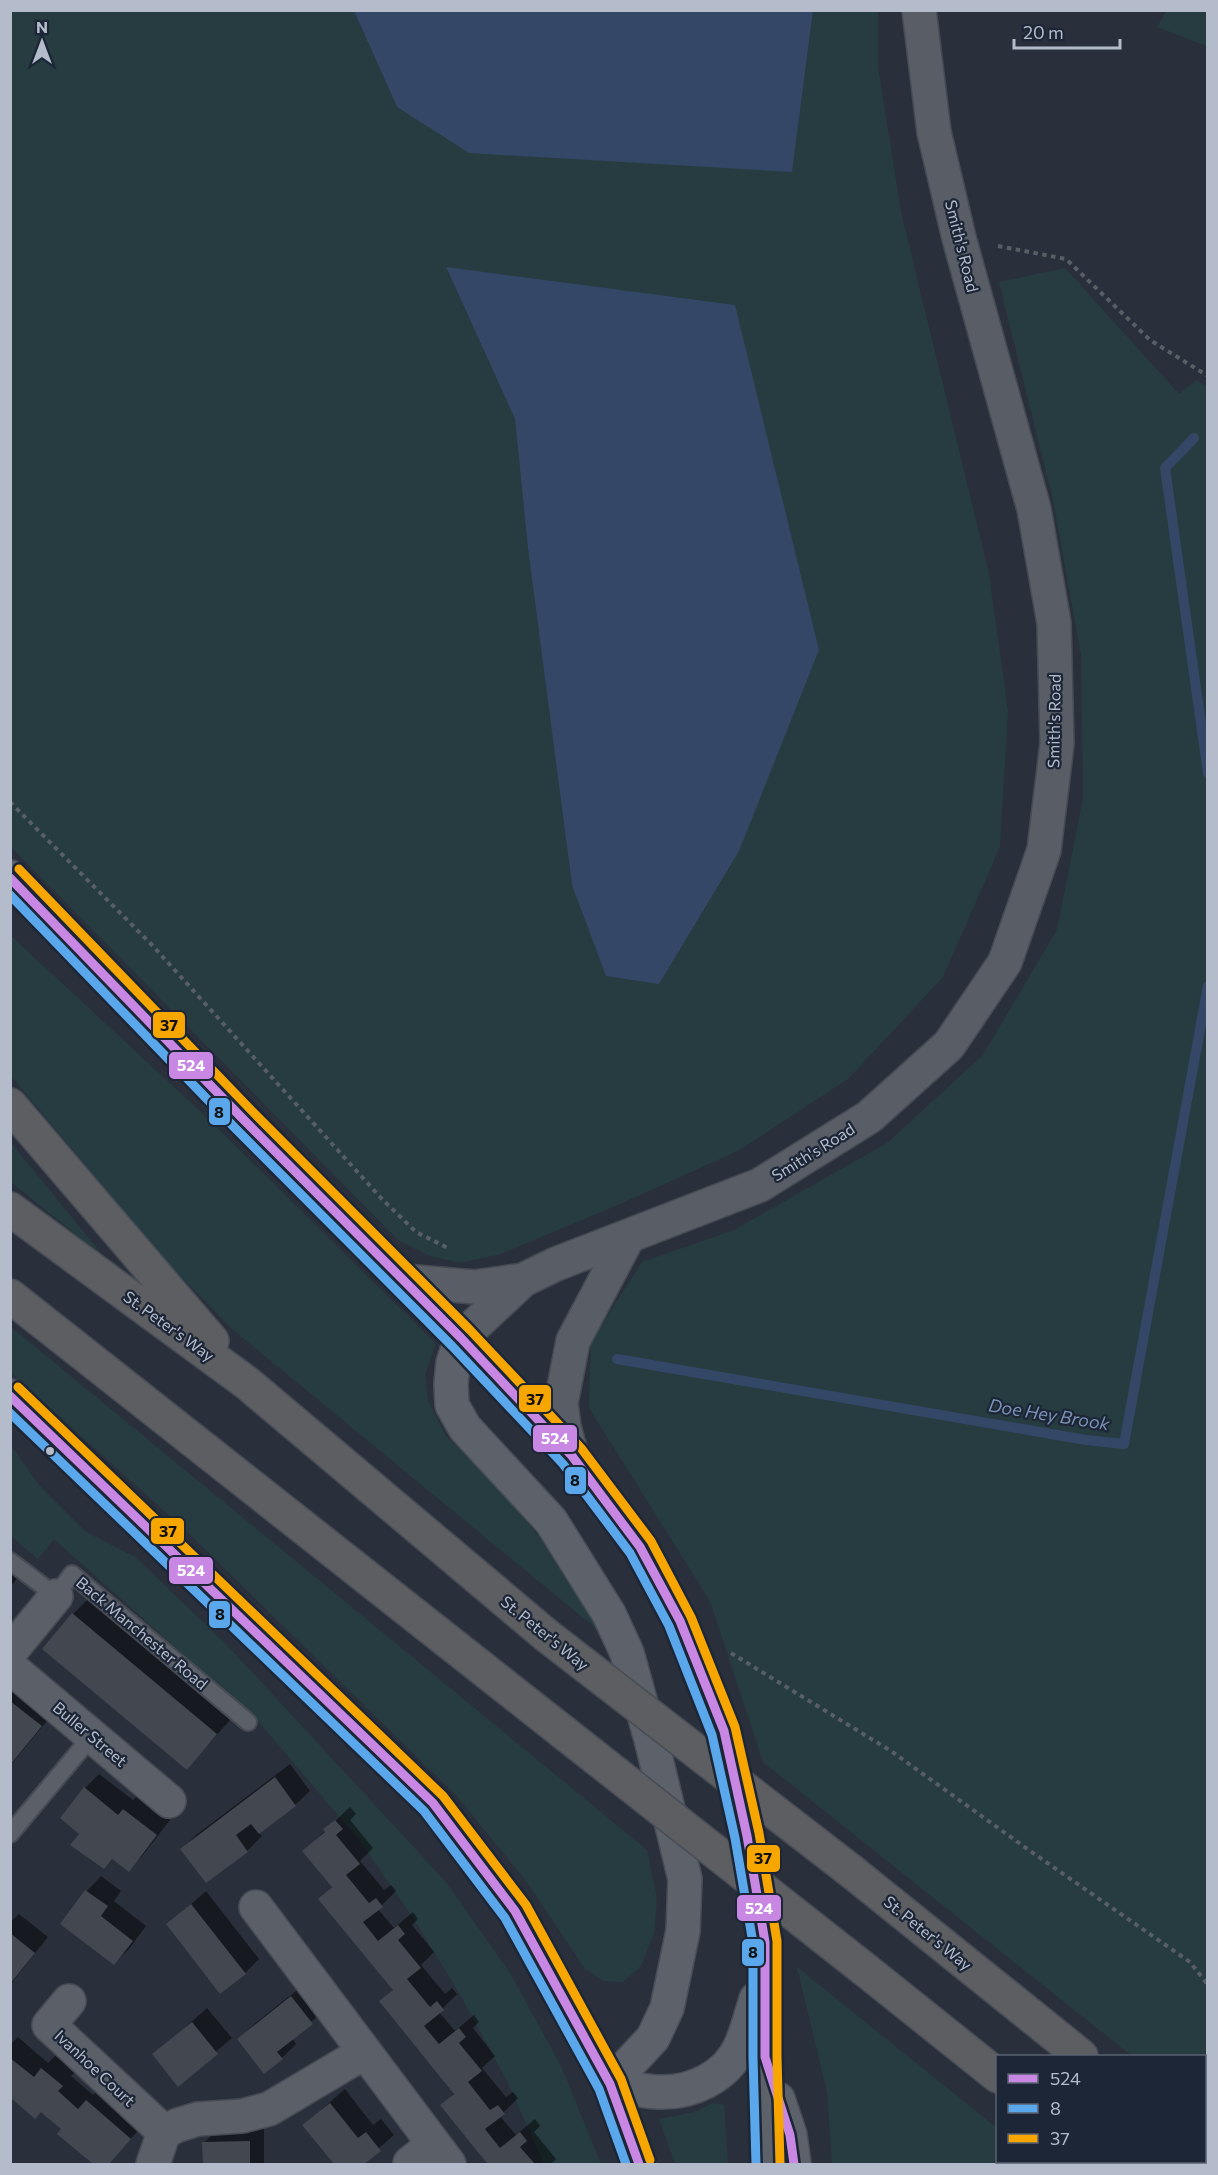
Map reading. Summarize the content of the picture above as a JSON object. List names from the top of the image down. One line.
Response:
{"streets":{"highway":["St. Peter's Way"],"street":["Smith's Road","Buller Street","Ivanhoe Court"],"lane":["Back Manchester Road"]},"water":["Doe Hey Brook"],"lines":["transit line 37","transit line 524","transit line 8"],"legend":["524","8","37"],"scale_bar":"20 m","north":"top"}
